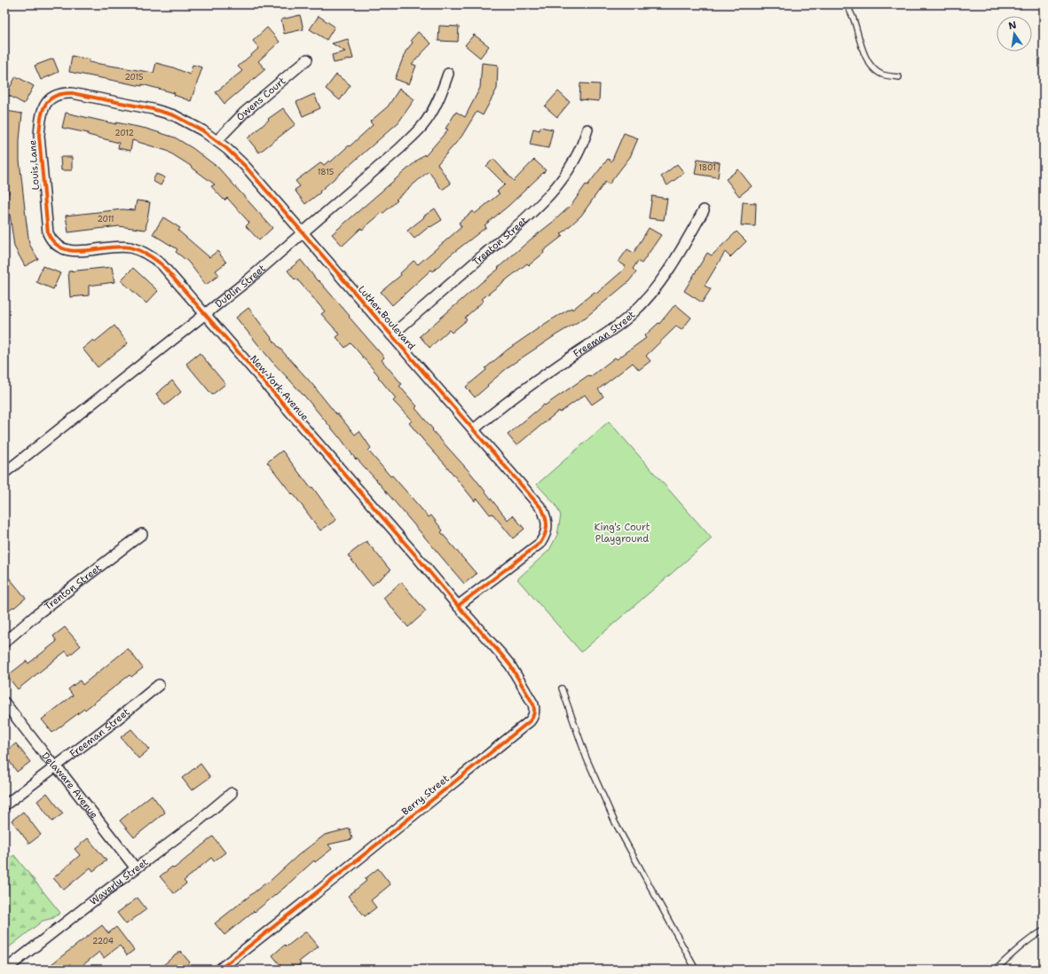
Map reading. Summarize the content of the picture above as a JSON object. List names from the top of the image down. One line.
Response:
{"streets":{"street":["Owens Court","Louis Lane","Trenton Street","Dublin Street","Luther Boulevard","Freeman Street","New York Avenue","Delaware Avenue","Berry Street","Waverly Street"]},"crossings":[["Owens Court","Luther Boulevard"],["Louis Lane","Luther Boulevard"],["Louis Lane","New York Avenue"],["Trenton Street","Luther Boulevard"],["Dublin Street","Luther Boulevard"],["Dublin Street","New York Avenue"],["Luther Boulevard","Freeman Street"],["Luther Boulevard","New York Avenue"],["Luther Boulevard","Berry Street"],["Freeman Street","Delaware Avenue"],["New York Avenue","Berry Street"],["Delaware Avenue","Waverly Street"]],"parks":["King's Court Playground"],"house_numbers":["2015","2012","1801","1815","2011","2204"],"north":"top"}
